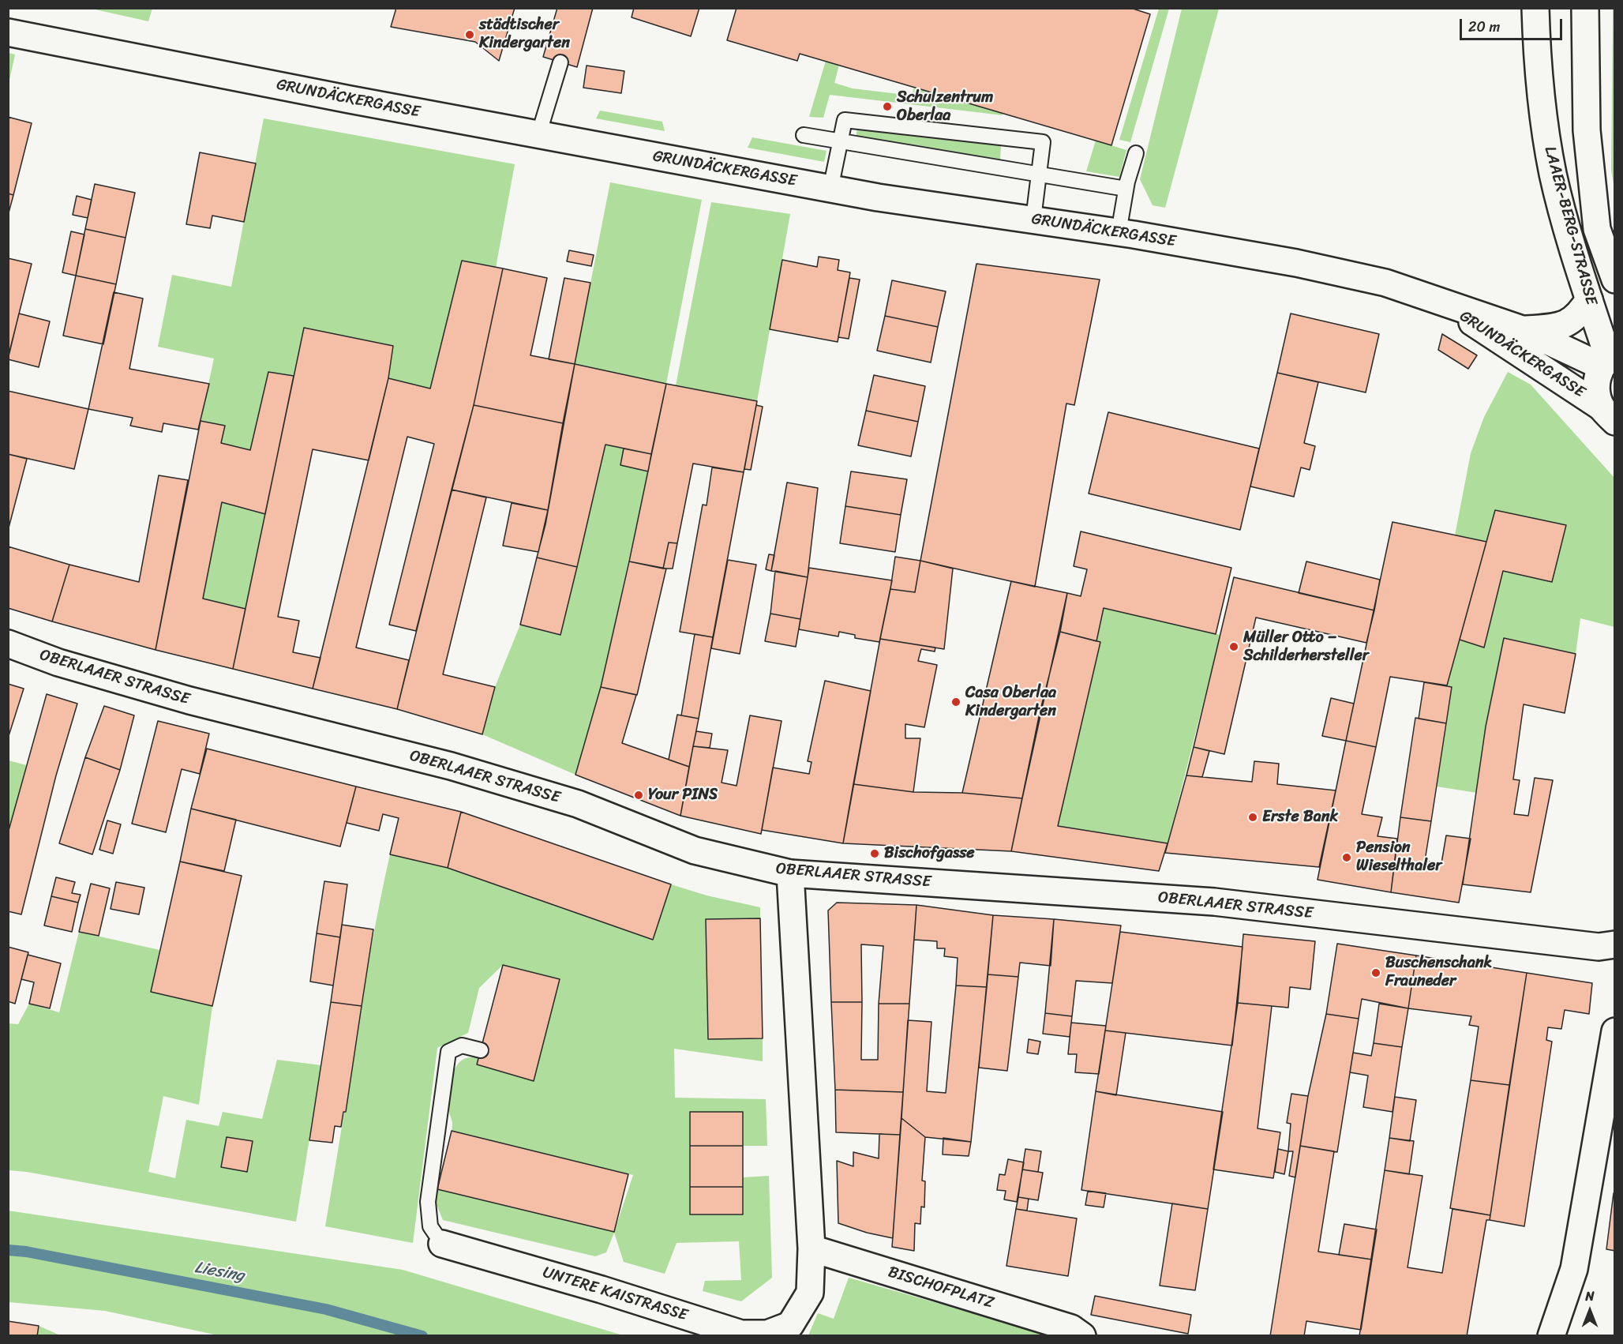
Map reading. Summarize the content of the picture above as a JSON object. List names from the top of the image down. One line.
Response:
{"streets":{"street":["GRUNDÄCKERGASSE","LAAER-BERG-STRASSE","OBERLAAER STRASSE","BISCHOFPLATZ","UNTERE KAISTRASSE"]},"crossings":[["GRUNDÄCKERGASSE","LAAER-BERG-STRASSE"],["BISCHOFPLATZ","UNTERE KAISTRASSE"]],"water":["Liesing"],"places":["städtischer Kindergarten","Schulzentrum Oberlaa","Müller Otto – Schilderhersteller","Casa Oberlaa Kindergarten","Your PINS","Erste Bank","Bischofgasse","Pension Wieselthaler","Buschenschank Frauneder"],"scale_bar":"20 m","north":"top"}
